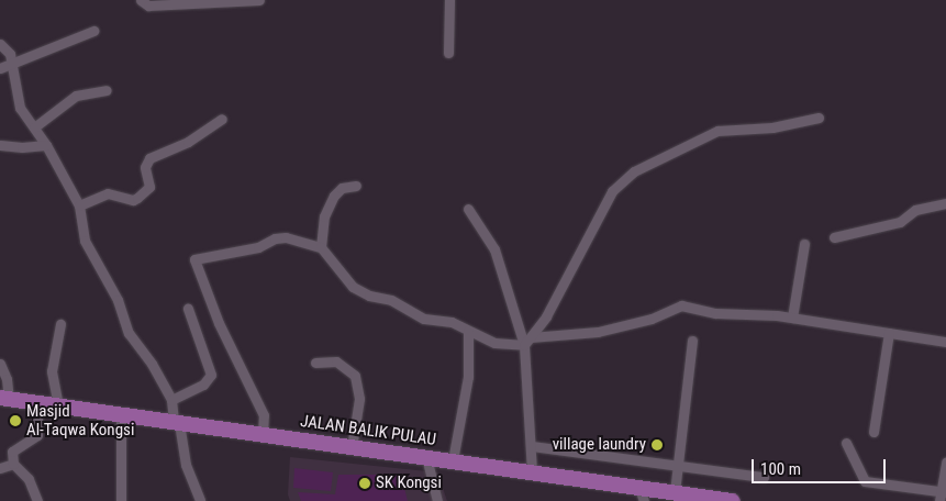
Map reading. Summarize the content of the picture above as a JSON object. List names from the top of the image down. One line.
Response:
{"streets":{"main road":["JALAN BALIK PULAU"]},"places":["Masjid Al-Taqwa Kongsi","village laundry","SK Kongsi"],"scale_bar":"100 m"}
